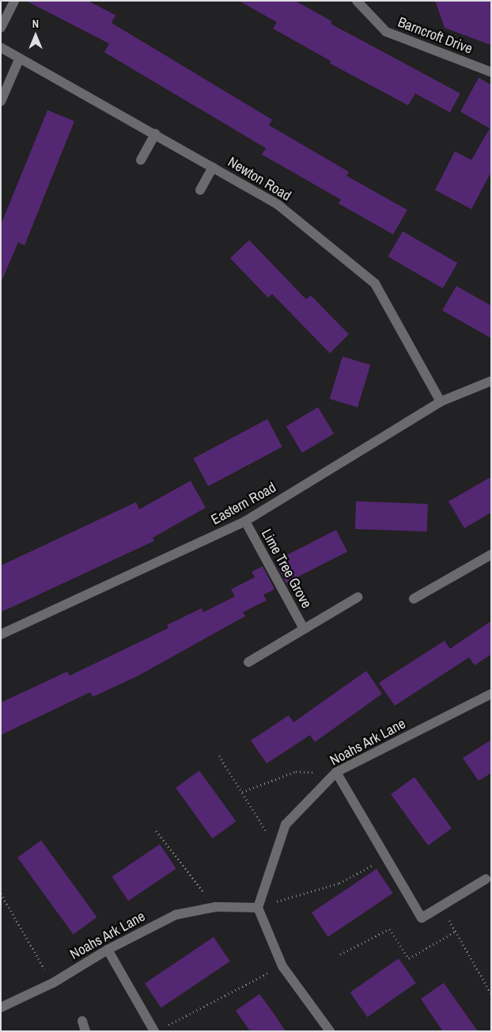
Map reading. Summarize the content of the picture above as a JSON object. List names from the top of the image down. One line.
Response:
{"streets":{"street":["Barncroft Drive","Newton Road","Eastern Road","Lime Tree Grove","Noahs Ark Lane"]},"crossings":[["Newton Road","Eastern Road"],["Eastern Road","Lime Tree Grove"]],"north":"top"}
